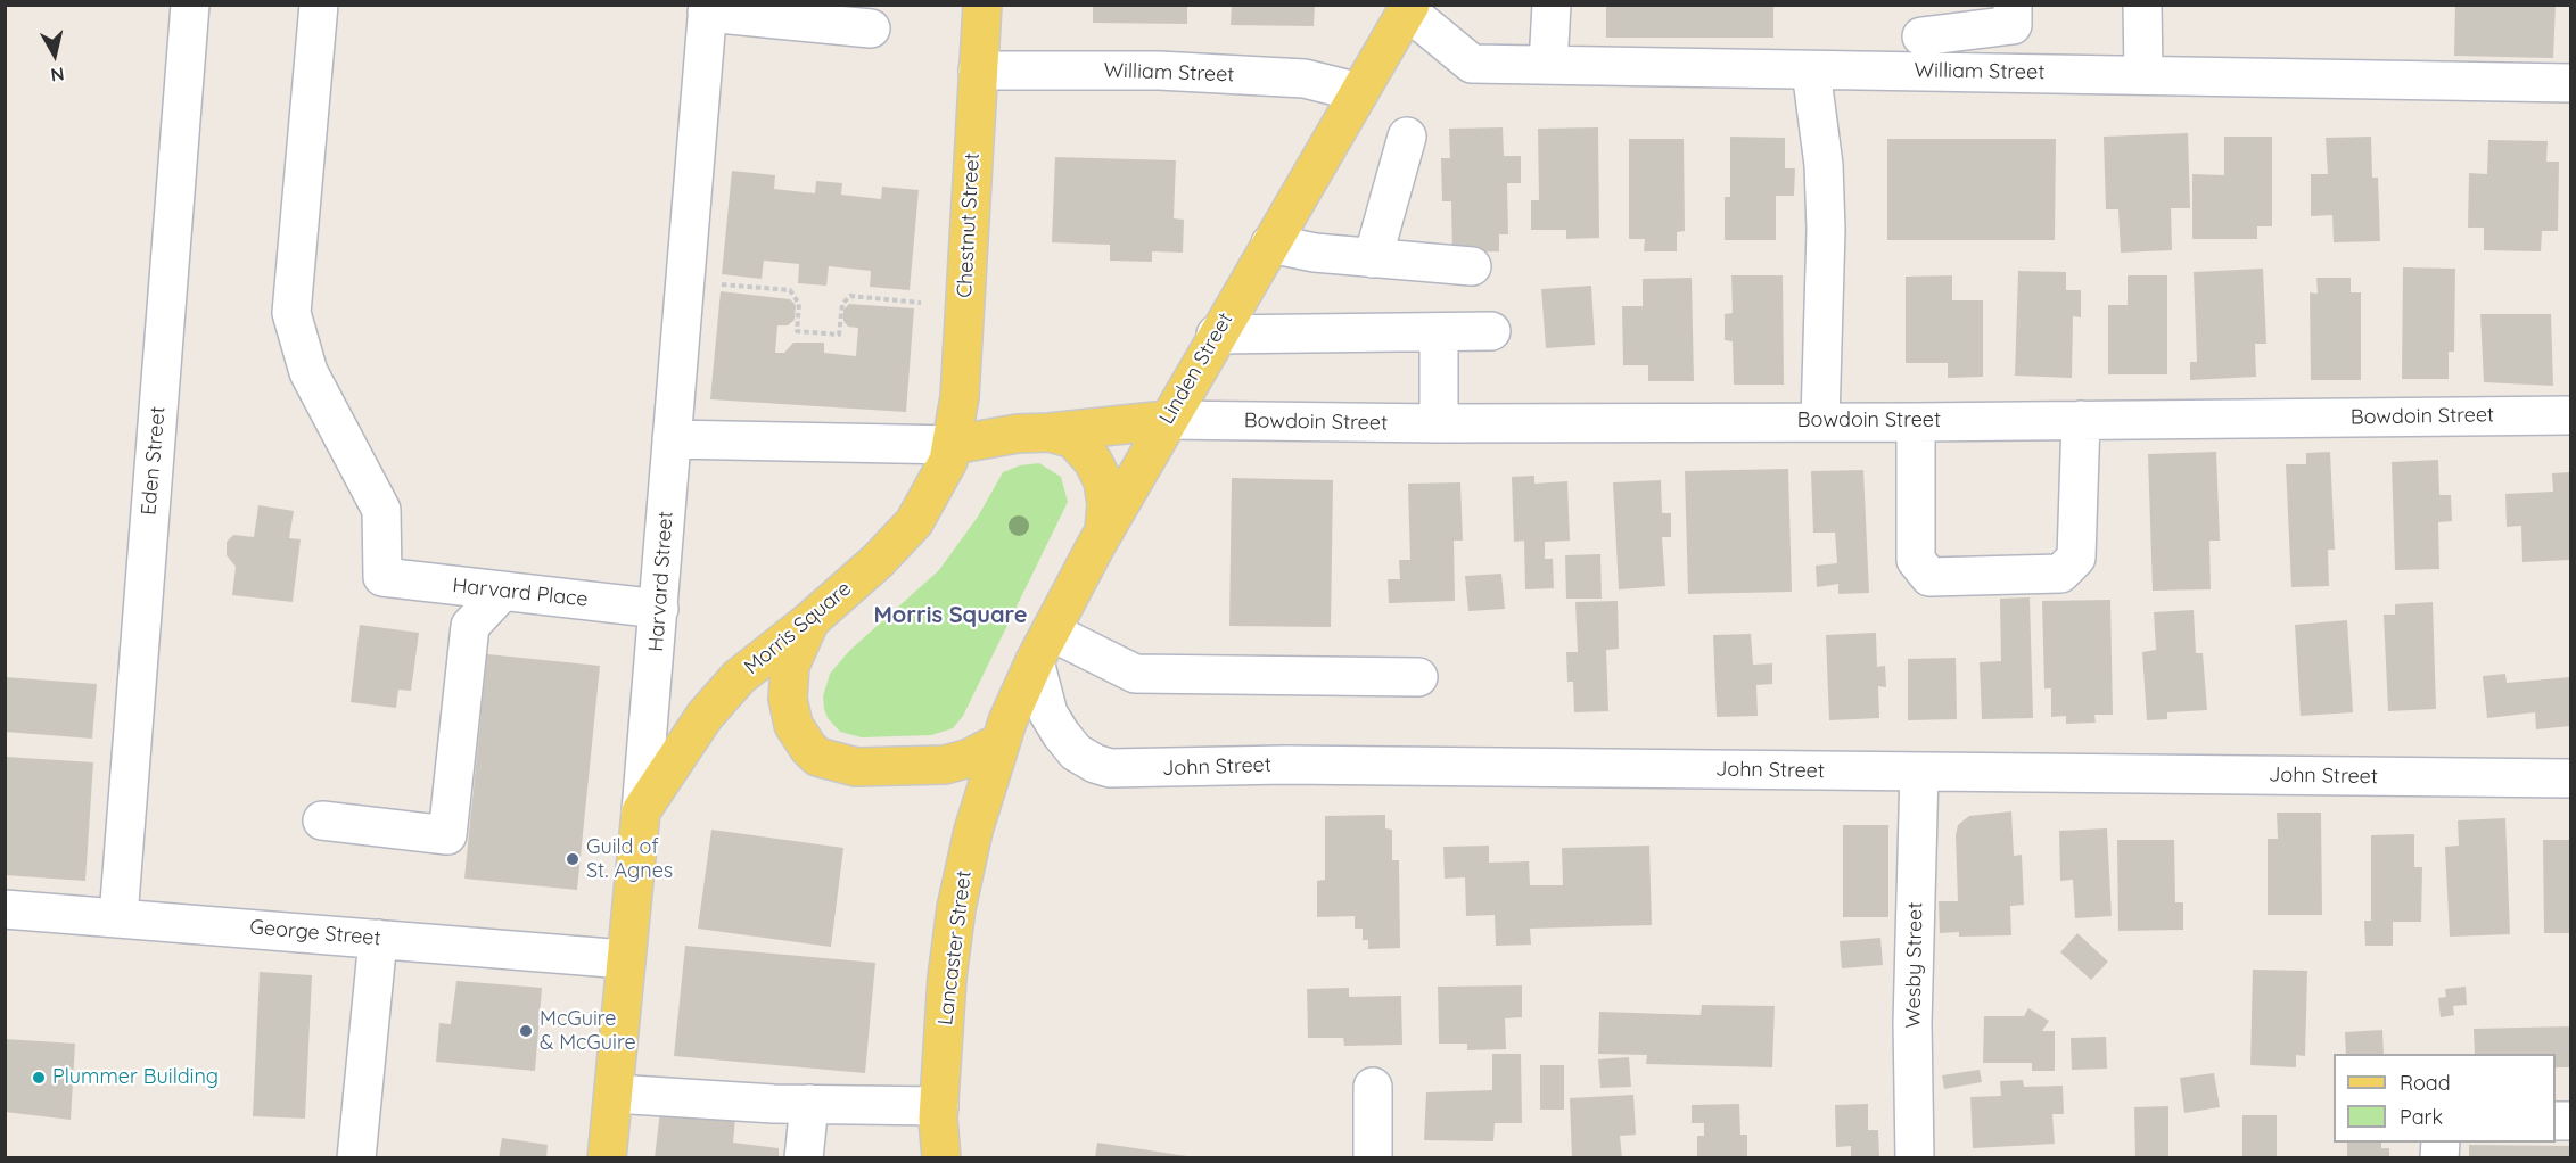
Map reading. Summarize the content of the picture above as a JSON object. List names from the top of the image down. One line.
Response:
{"streets":{"main road":["Chestnut Street","Linden Street","Harvard Street","Morris Square","Lancaster Street"],"street":["William Street","Bowdoin Street","Eden Street","Harvard Place","John Street","George Street","Wesby Street"]},"crossings":[["William Street","Chestnut Street"],["William Street","Linden Street"],["Chestnut Street","Morris Square"],["Linden Street","Bowdoin Street"],["Linden Street","John Street"],["Linden Street","Lancaster Street"],["Eden Street","George Street"],["Harvard Street","Harvard Place"],["Harvard Street","Morris Square"],["Harvard Street","George Street"],["John Street","Wesby Street"]],"districts":["Morris Square"],"places":["Guild of St. Agnes","McGuire & McGuire","Plummer Building"],"legend":["Road","Park"],"north":"bottom"}
